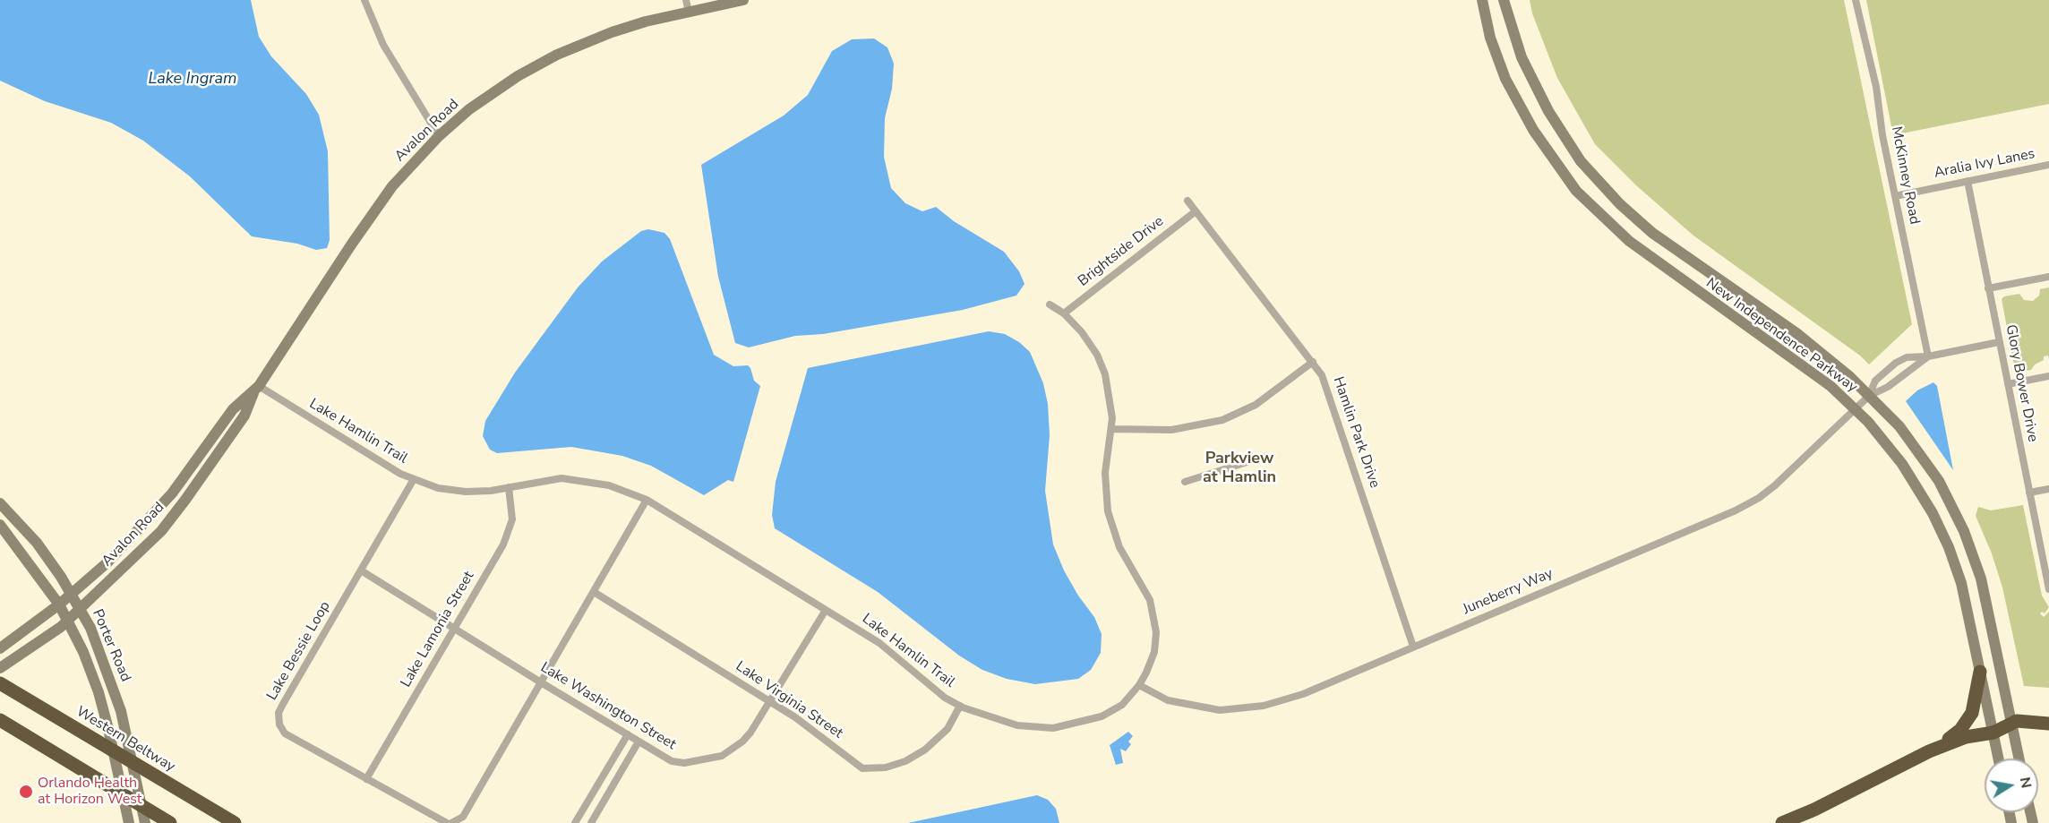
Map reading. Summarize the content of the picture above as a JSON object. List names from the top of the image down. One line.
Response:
{"streets":{"highway":["Western Beltway"],"main road":["Avalon Road","New Independence Parkway","Porter Road"],"street":["Aralia Ivy Lanes","McKinney Road","Brightside Drive","Glory Bower Drive","Lake Hamlin Trail","Hamlin Park Drive","Juneberry Way","Lake Lamonia Street","Lake Bessie Loop","Lake Virginia Street","Lake Washington Street"]},"crossings":[["Avalon Road","Lake Hamlin Trail"],["Avalon Road","Porter Road"],["Aralia Ivy Lanes","McKinney Road"],["Aralia Ivy Lanes","Glory Bower Drive"],["Brightside Drive","Lake Hamlin Trail"],["Brightside Drive","Hamlin Park Drive"],["New Independence Parkway","Juneberry Way"],["Lake Hamlin Trail","Juneberry Way"],["Lake Hamlin Trail","Lake Lamonia Street"],["Lake Hamlin Trail","Lake Bessie Loop"],["Lake Hamlin Trail","Lake Virginia Street"],["Lake Hamlin Trail","Lake Washington Street"],["Hamlin Park Drive","Juneberry Way"],["Lake Lamonia Street","Lake Bessie Loop"],["Lake Lamonia Street","Lake Washington Street"],["Lake Bessie Loop","Lake Washington Street"],["Lake Virginia Street","Lake Washington Street"]],"districts":["Parkview at Hamlin"],"water":["Lake Ingram"],"places":["Orlando Health at Horizon West"],"north":"right"}
